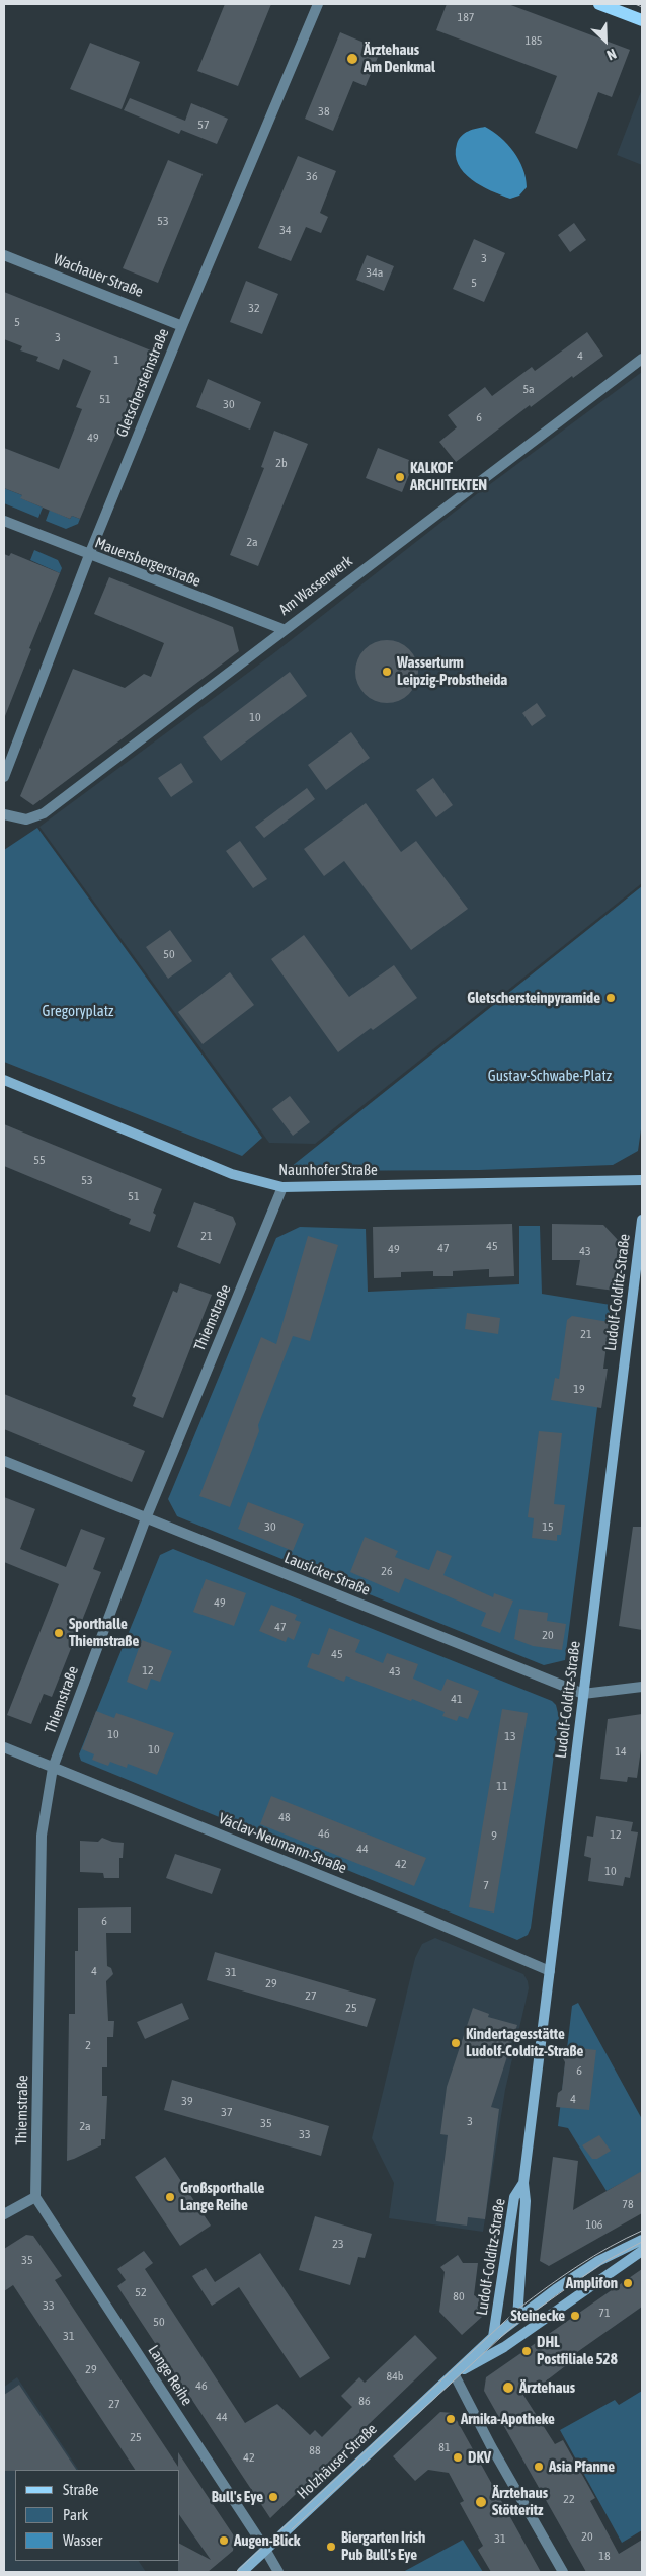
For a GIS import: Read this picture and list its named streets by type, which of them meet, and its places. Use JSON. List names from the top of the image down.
{
  "streets": {
    "street": [
      "Wachauer Straße",
      "Gletschersteinstraße",
      "Mauersbergerstraße",
      "Am Wasserwerk",
      "Naunhofer Straße",
      "Ludolf-Colditz-Straße",
      "Thiemstraße",
      "Lausicker Straße",
      "Václav-Neumann-Straße",
      "Lange Reihe",
      "Holzhäuser Straße"
    ]
  },
  "crossings": [
    ["Wachauer Straße", "Gletschersteinstraße"],
    ["Gletschersteinstraße", "Mauersbergerstraße"],
    ["Mauersbergerstraße", "Am Wasserwerk"],
    ["Naunhofer Straße", "Thiemstraße"],
    ["Ludolf-Colditz-Straße", "Lausicker Straße"],
    ["Ludolf-Colditz-Straße", "Václav-Neumann-Straße"],
    ["Ludolf-Colditz-Straße", "Holzhäuser Straße"],
    ["Thiemstraße", "Lausicker Straße"],
    ["Thiemstraße", "Václav-Neumann-Straße"],
    ["Thiemstraße", "Lange Reihe"],
    ["Lange Reihe", "Holzhäuser Straße"]
  ],
  "parks": ["Gregoryplatz", "Gustav-Schwabe-Platz"],
  "places": [
    "Ärztehaus Am Denkmal",
    "KALKOF ARCHITEKTEN",
    "Wasserturm Leipzig-Probstheida",
    "Gletschersteinpyramide",
    "Sporthalle Thiemstraße",
    "Kindertagesstätte Ludolf-Colditz-Straße",
    "Großsporthalle Lange Reihe",
    "Amplifon",
    "Steinecke",
    "DHL Postfiliale 528",
    "Ärztehaus",
    "Arnika-Apotheke",
    "DKV",
    "Asia Pfanne",
    "Bull's Eye",
    "Ärztehaus Stötteritz",
    "Augen-Blick",
    "Biergarten Irish Pub Bull's Eye"
  ],
  "house_numbers": [
    "187",
    "185",
    "38",
    "57",
    "36",
    "53",
    "34",
    "3",
    "34a",
    "5",
    "32",
    "5",
    "3",
    "4",
    "1",
    "5a",
    "51",
    "30",
    "6",
    "49",
    "2b",
    "2a",
    "10",
    "50",
    "55",
    "53",
    "51",
    "21",
    "45",
    "47",
    "49",
    "43",
    "21",
    "19",
    "30",
    "15",
    "26",
    "49",
    "47",
    "20",
    "45",
    "12",
    "43",
    "41",
    "10",
    "13",
    "10",
    "14",
    "11",
    "48",
    "46",
    "12",
    "9",
    "44",
    "42",
    "10",
    "7",
    "6",
    "4",
    "31",
    "29",
    "27",
    "25",
    "2",
    "6",
    "4",
    "39",
    "37",
    "3",
    "35",
    "2a",
    "33",
    "78",
    "106",
    "23",
    "35",
    "52",
    "80",
    "33",
    "71",
    "50",
    "31",
    "29",
    "84b",
    "46",
    "86",
    "27",
    "44",
    "25",
    "81",
    "88",
    "42",
    "22",
    "20",
    "31",
    "18"
  ],
  "legend": ["Straße", "Park", "Wasser"],
  "north": "bottom right"
}
